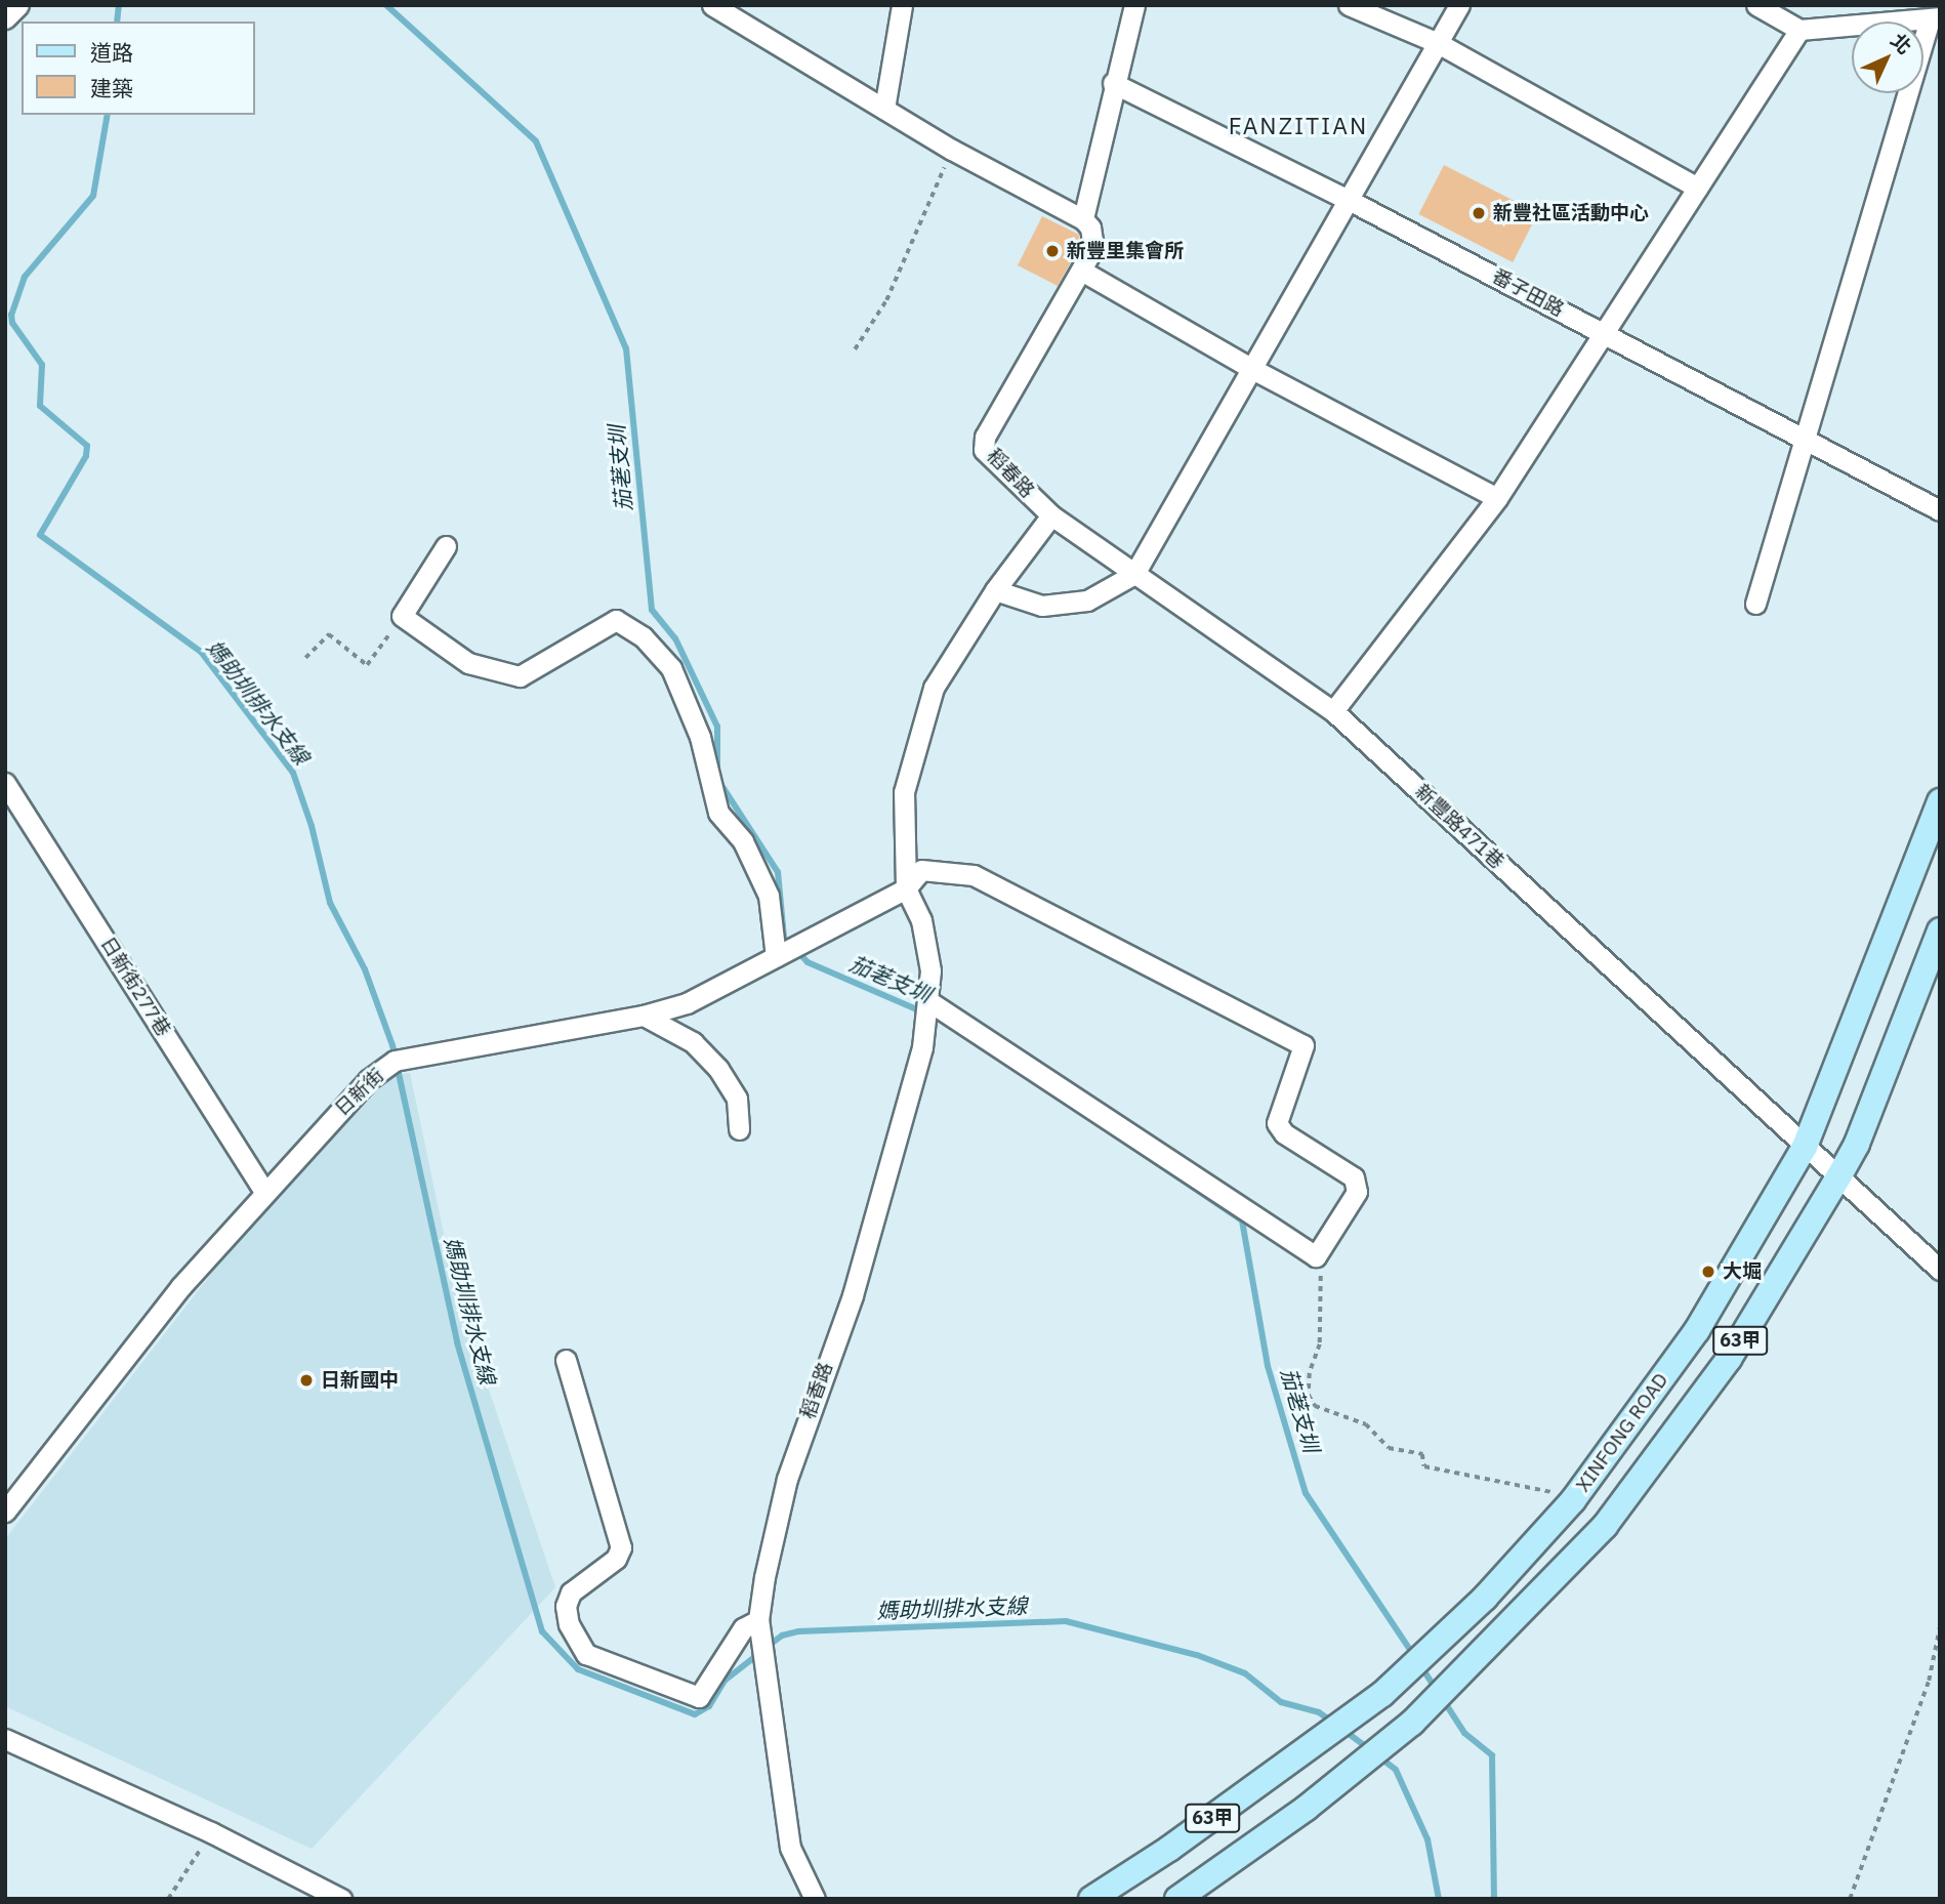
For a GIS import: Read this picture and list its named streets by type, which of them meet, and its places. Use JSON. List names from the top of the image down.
{
  "streets": {
    "main road": ["63甲", "XINFONG ROAD"],
    "street": [
      "番子田路",
      "稻春路",
      "新豐路471巷",
      "日新街277巷",
      "日新街",
      "稻香路"
    ]
  },
  "crossings": [
    ["番子田路", "稻春路"],
    ["稻春路", "新豐路471巷"],
    ["新豐路471巷", "XINFONG ROAD"],
    ["日新街277巷", "日新街"],
    ["日新街", "稻香路"]
  ],
  "districts": ["FANZITIAN"],
  "water": ["茄荖支圳", "媽助圳排水支線"],
  "places": [
    "新豐社區活動中心",
    "新豐里集會所",
    "大堀",
    "日新國中"
  ],
  "legend": ["道路", "建築"],
  "north": "top right"
}
